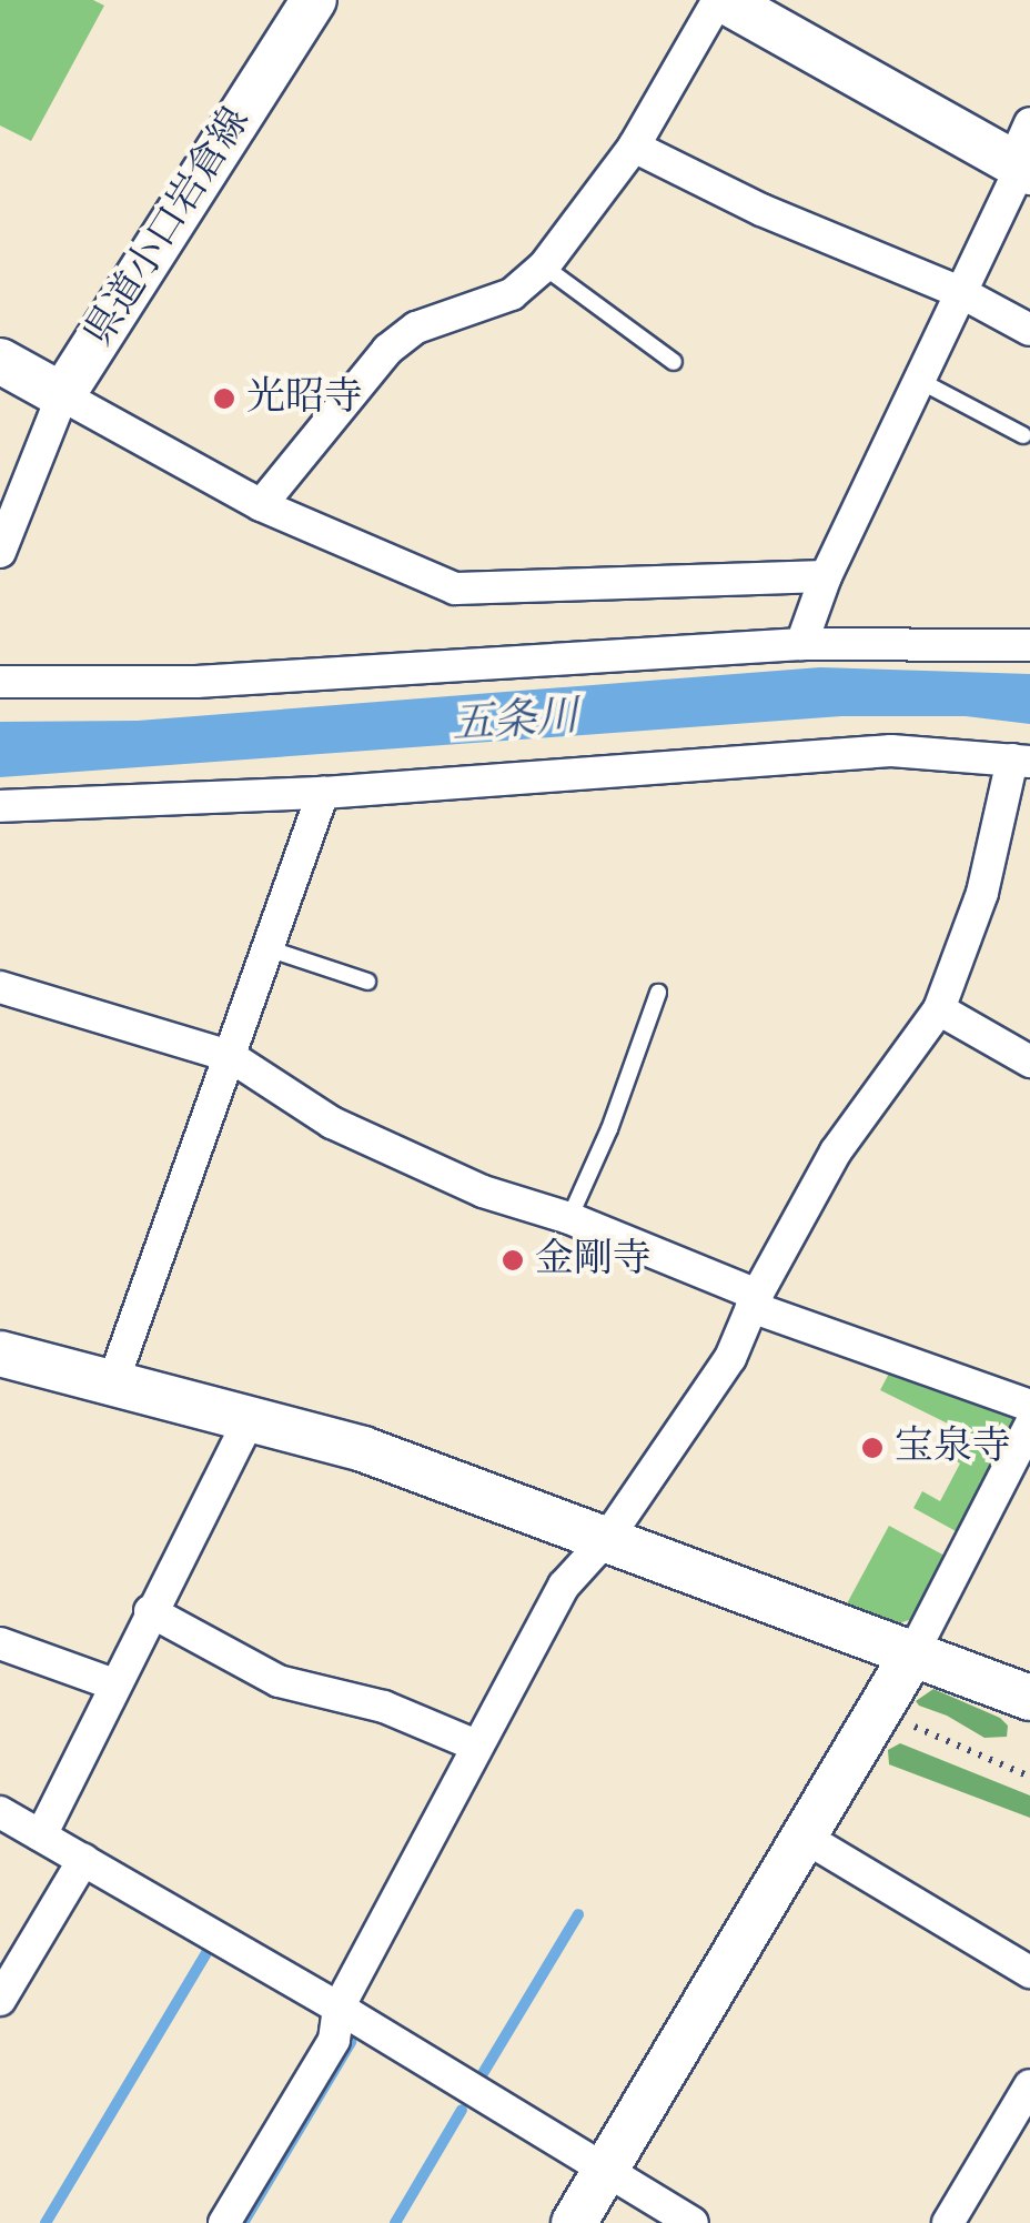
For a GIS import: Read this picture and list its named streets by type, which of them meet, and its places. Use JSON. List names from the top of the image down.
{
  "streets": {
    "street": ["県道小口岩倉線"]
  },
  "water": ["五条川"],
  "places": ["光昭寺", "金剛寺", "宝泉寺"]
}
